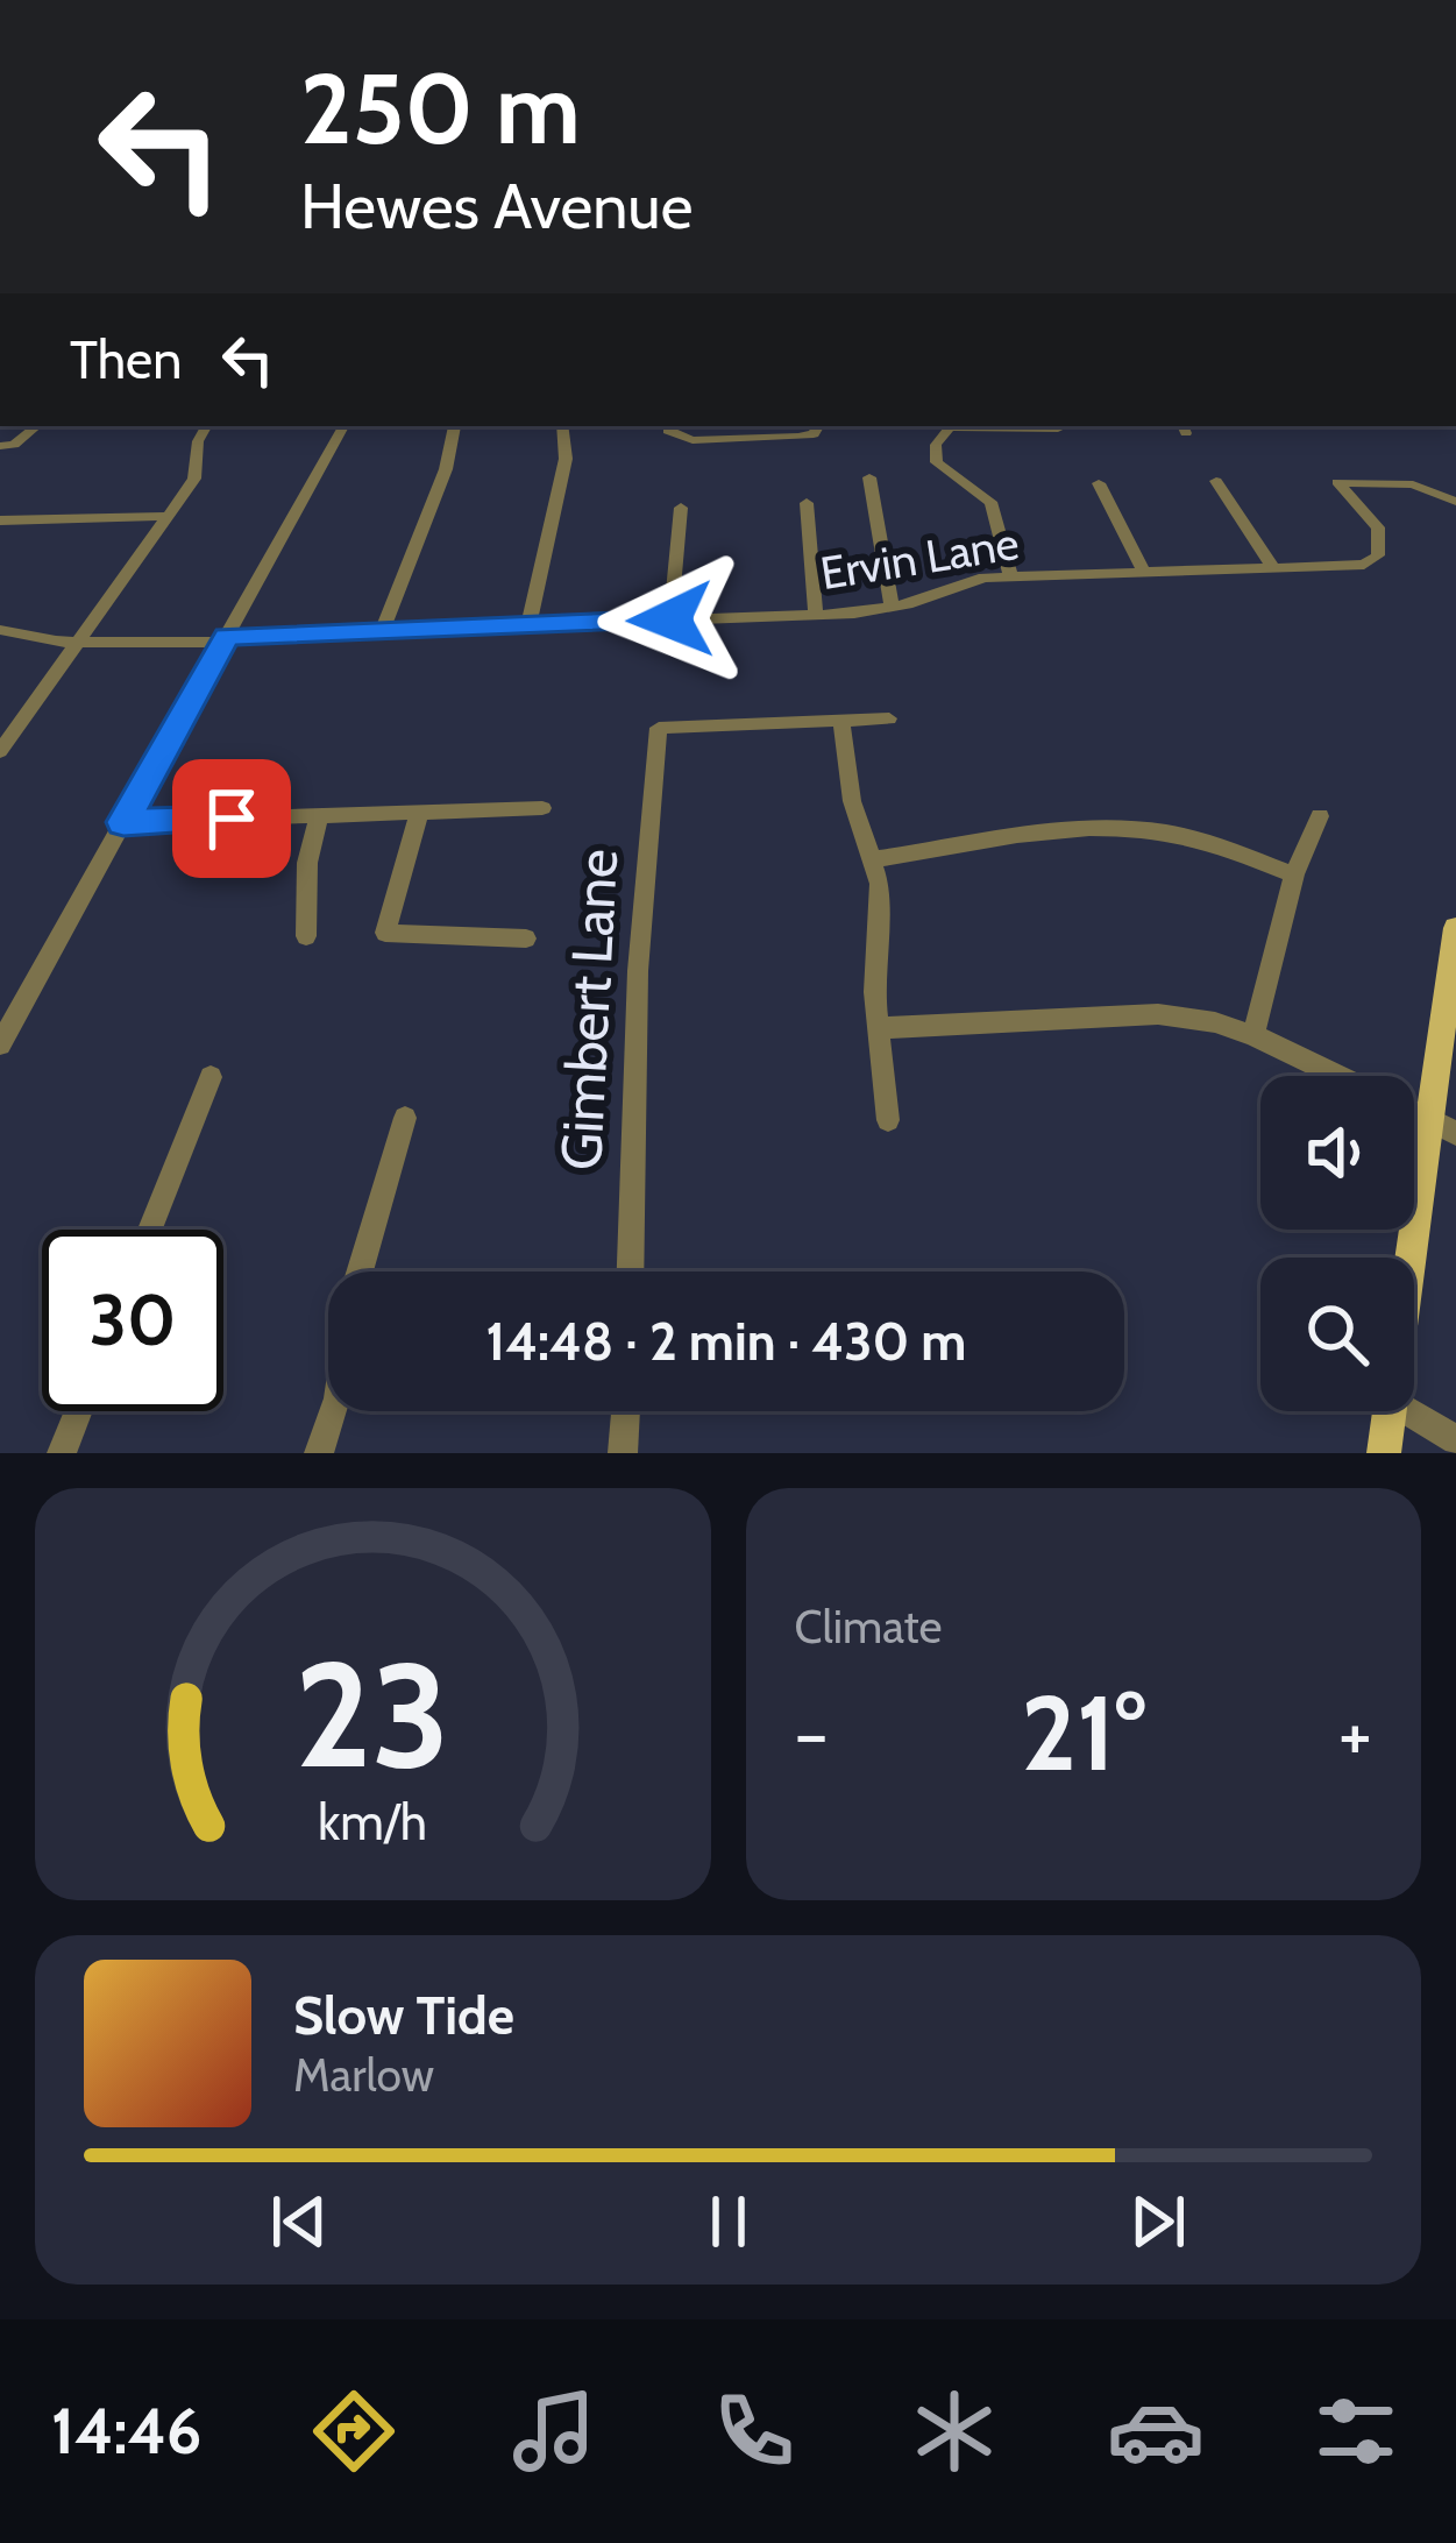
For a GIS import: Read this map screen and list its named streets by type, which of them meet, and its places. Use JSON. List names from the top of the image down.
{
  "streets": {
    "street": ["Ervin Lane", "Gimbert Lane"]
  },
  "page": {
    "turn": ["250 m", "Hewes Avenue"],
    "then": "Then",
    "limit": "30",
    "trip": "14:48 · 2 min · 430 m",
    "tile": "Climate",
    "heat": ["−", "21°", "+"],
    "song": ["Slow Tide", "Marlow"],
    "tabs": "14:46",
    "gauge": ["23", "km/h"]
  }
}
